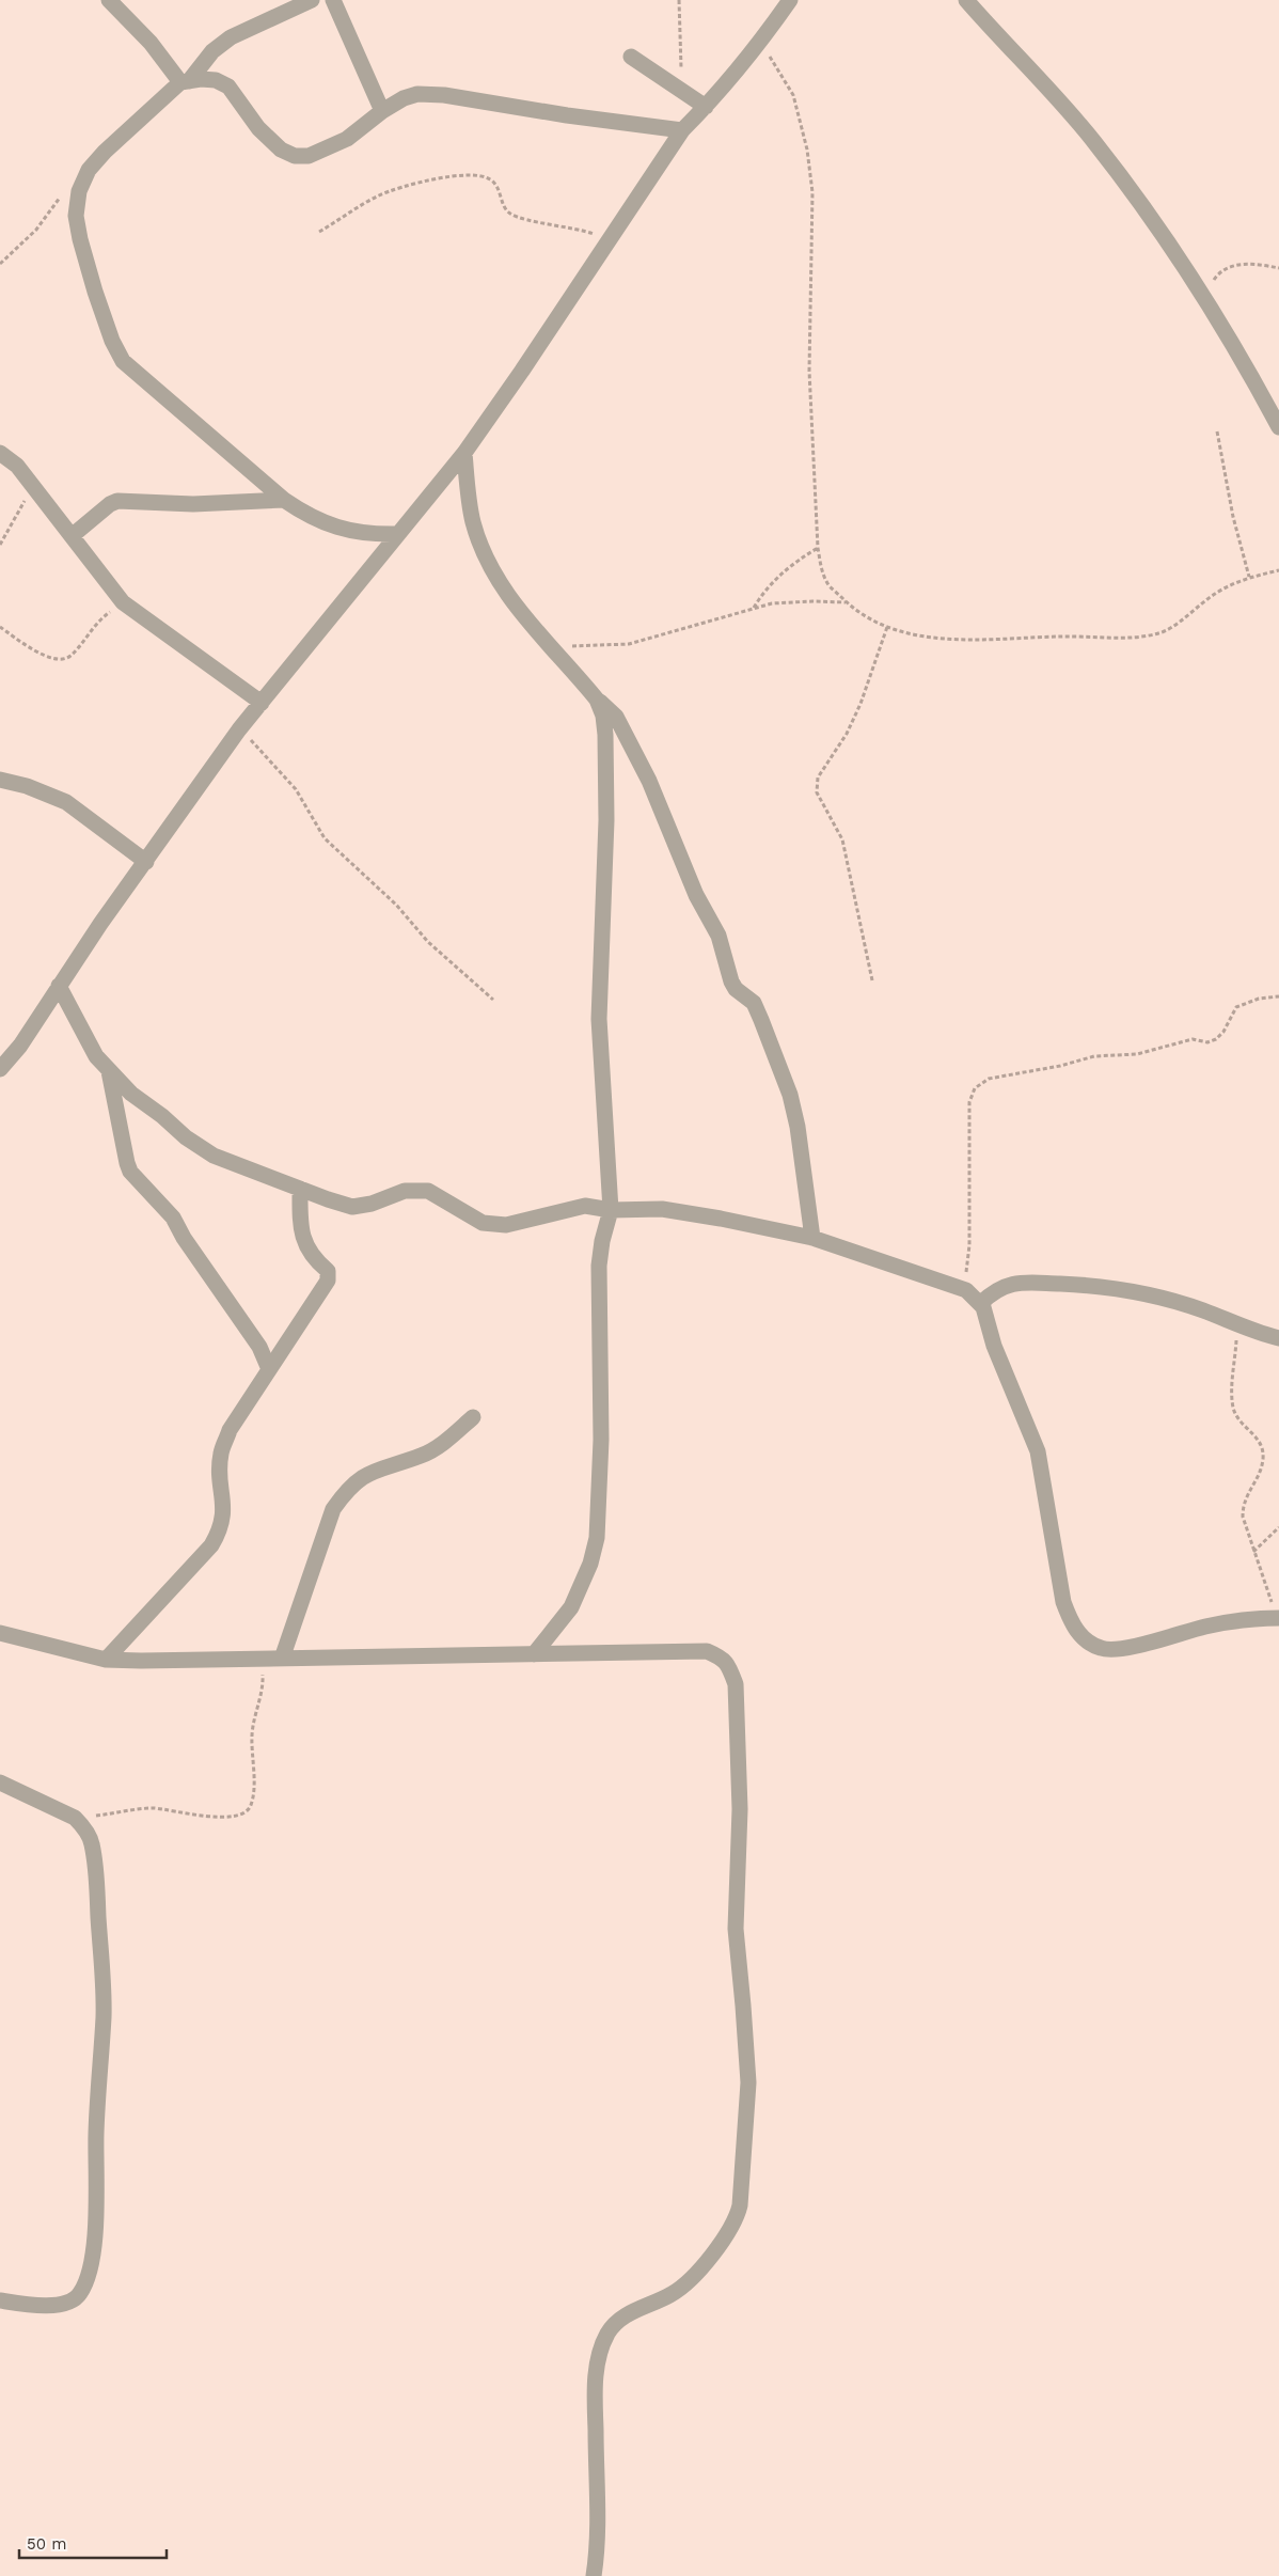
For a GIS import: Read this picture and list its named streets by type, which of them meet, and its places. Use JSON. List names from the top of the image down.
{
  "scale_bar": "50 m"
}
